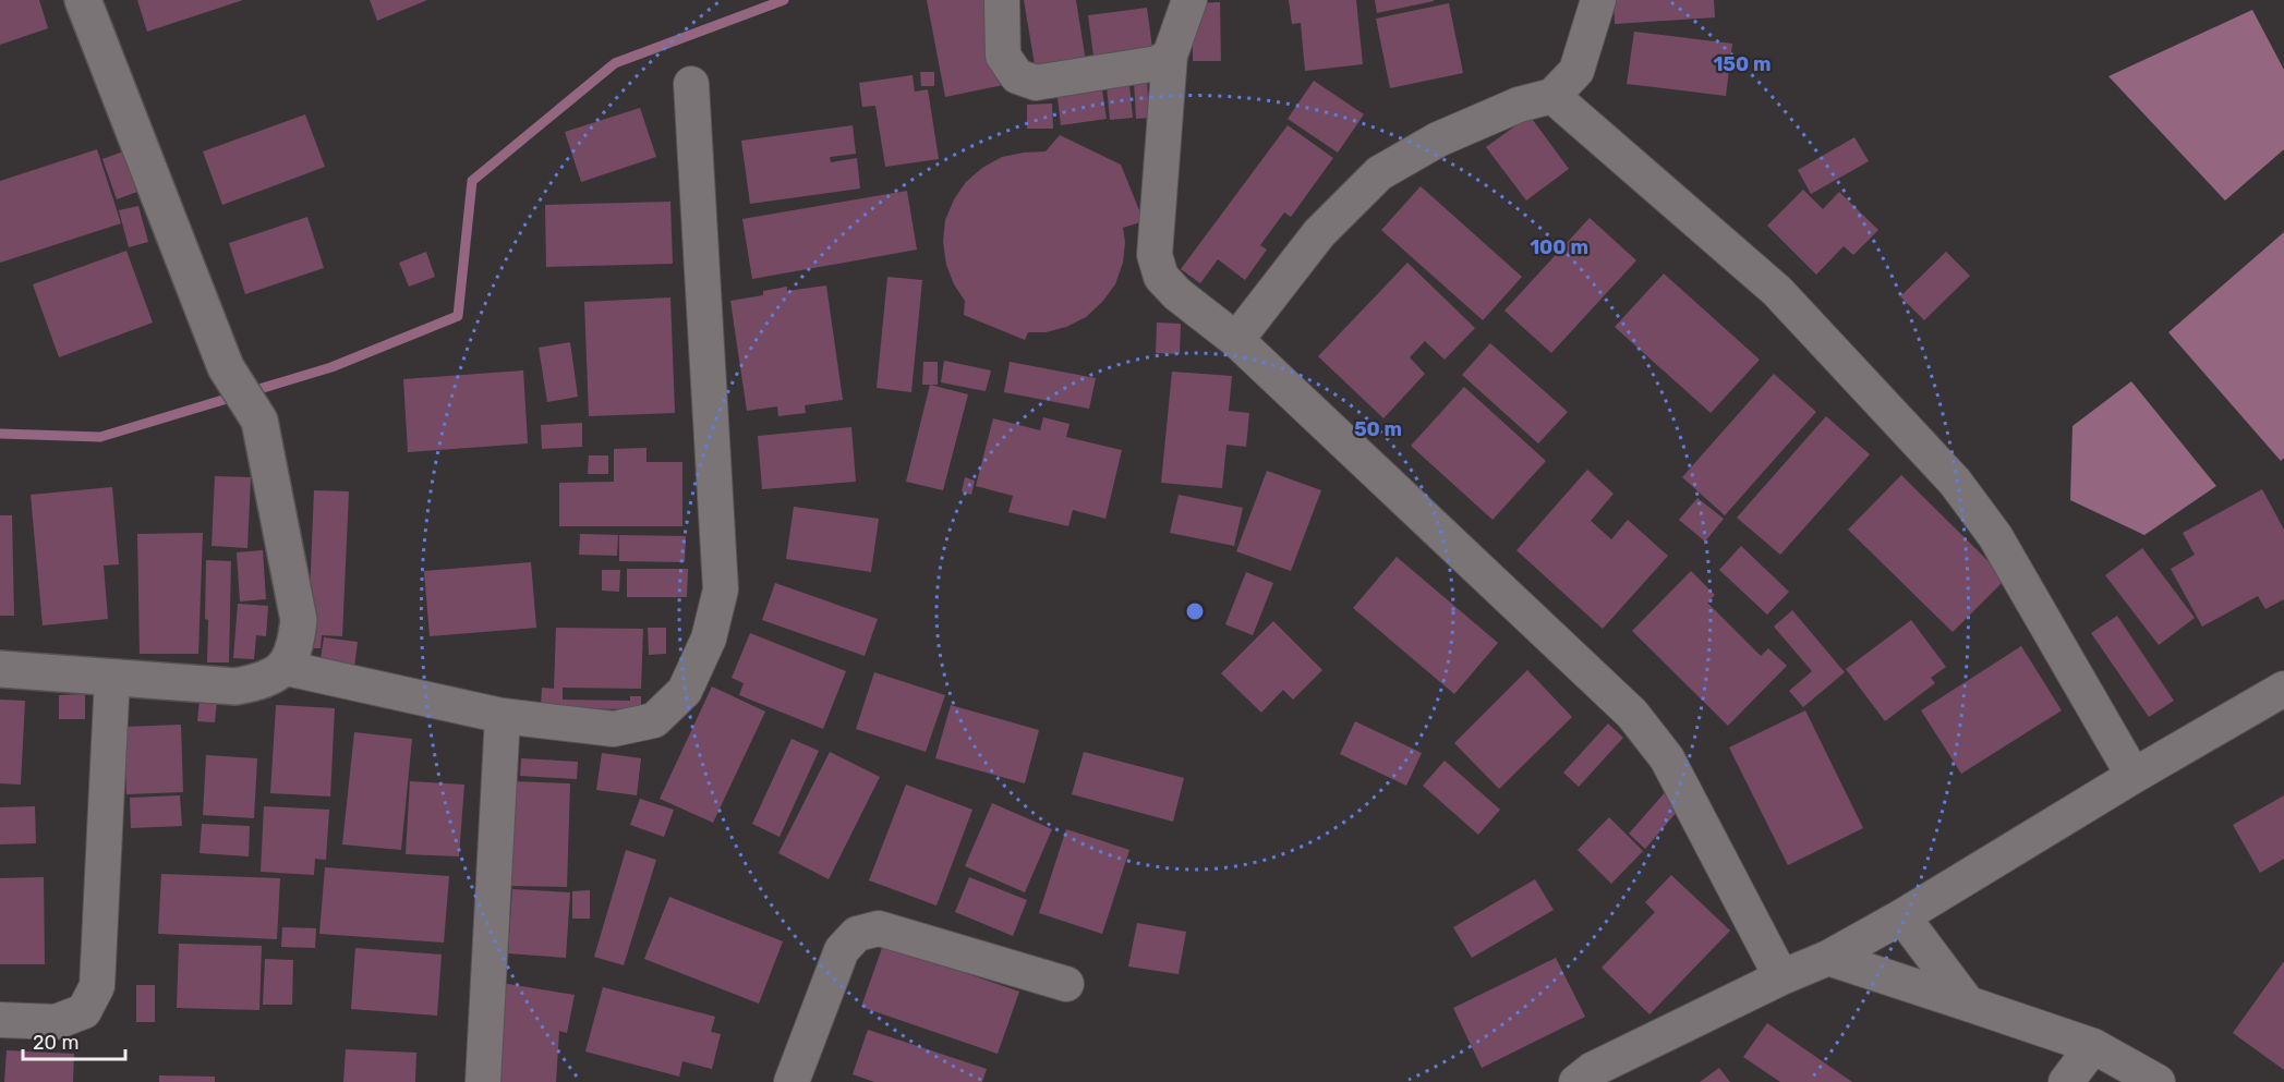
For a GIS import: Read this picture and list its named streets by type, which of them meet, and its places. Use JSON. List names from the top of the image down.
{
  "scale_bar": "20 m",
  "rings": ["150 m", "100 m", "50 m"]
}
